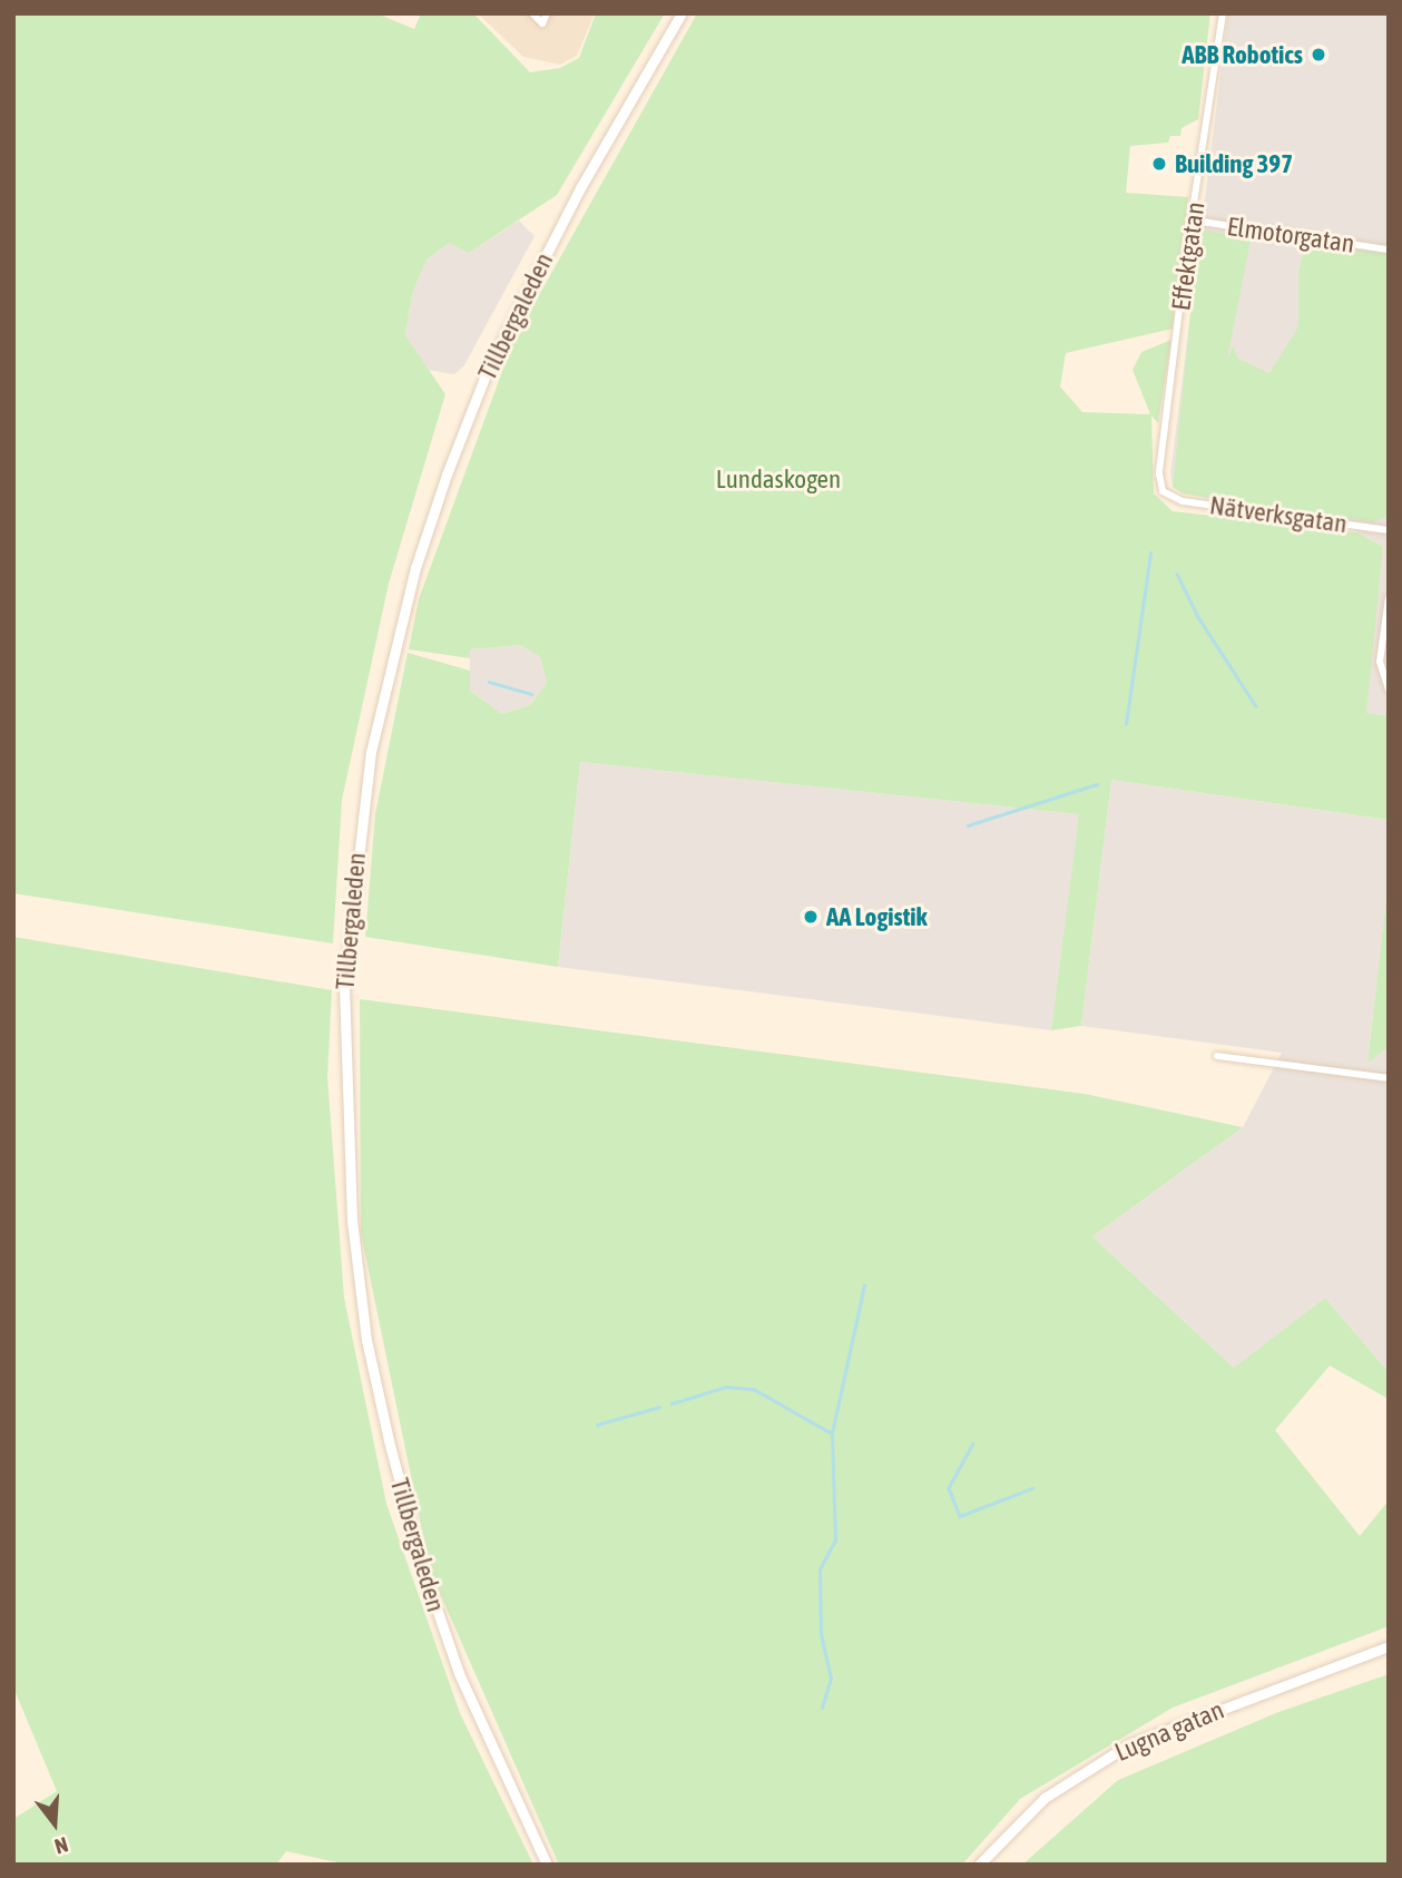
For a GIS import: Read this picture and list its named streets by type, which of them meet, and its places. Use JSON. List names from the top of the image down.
{
  "streets": {
    "main road": ["Tillbergaleden", "Lugna gatan"],
    "street": ["Elmotorgatan", "Effektgatan", "Nätverksgatan"]
  },
  "crossings": [
    ["Elmotorgatan", "Effektgatan"],
    ["Effektgatan", "Nätverksgatan"]
  ],
  "parks": ["Lundaskogen"],
  "places": ["ABB Robotics", "Building 397", "AA Logistik"],
  "north": "bottom"
}
